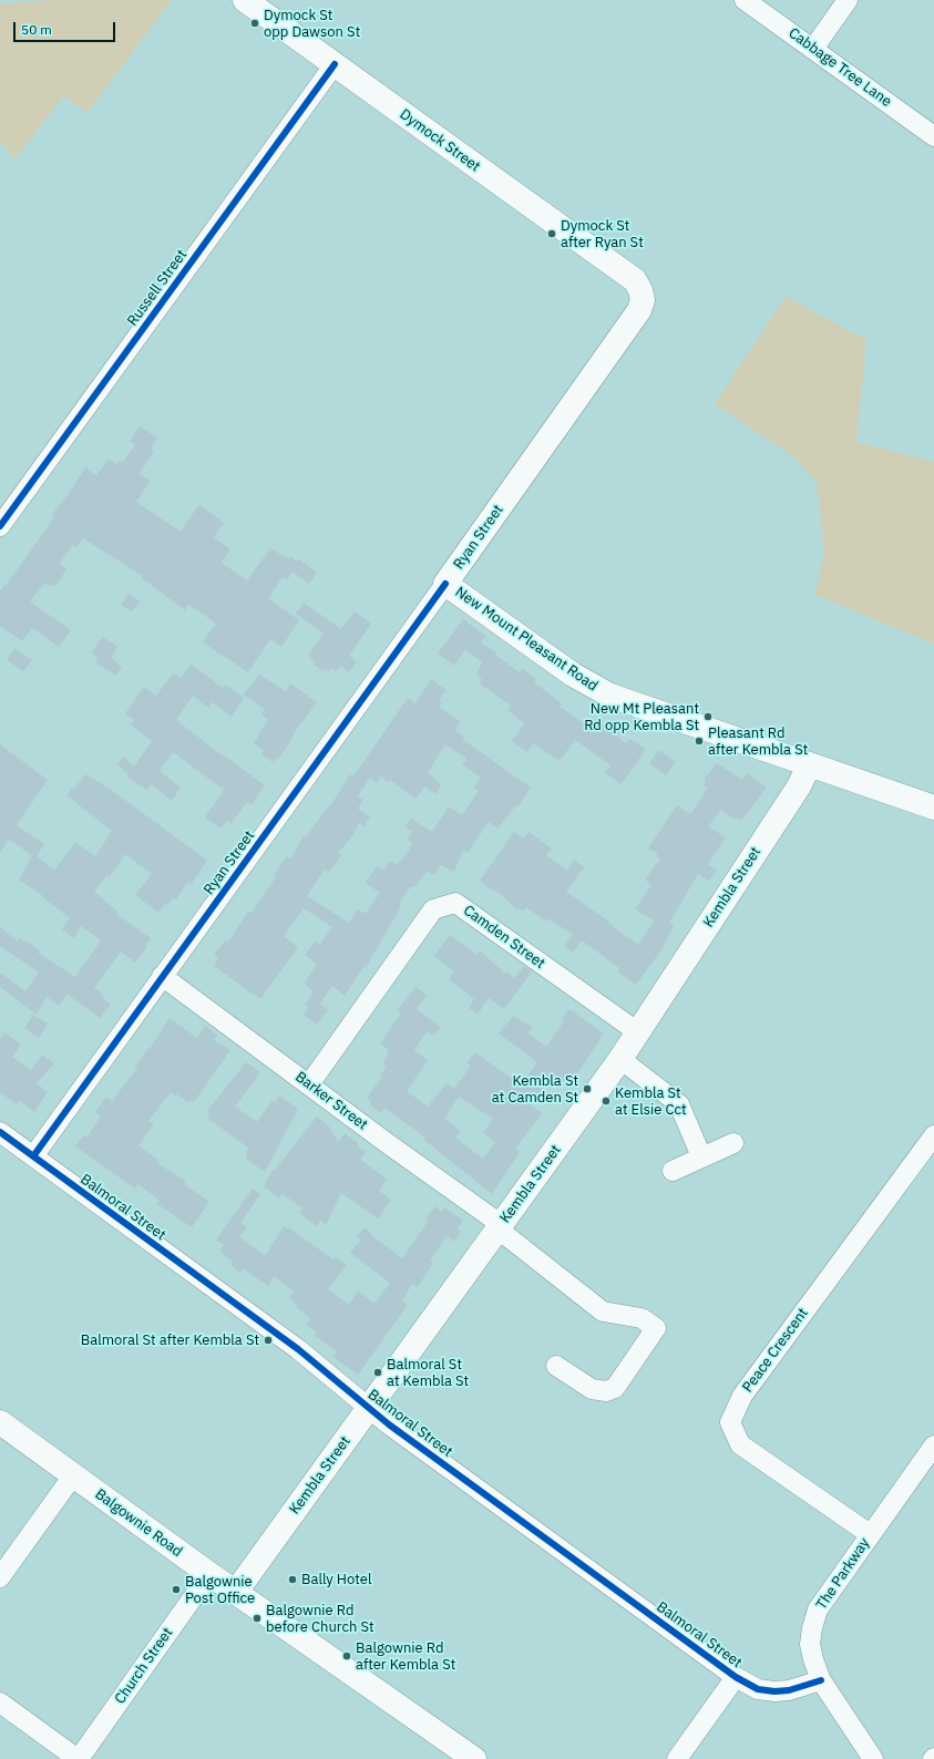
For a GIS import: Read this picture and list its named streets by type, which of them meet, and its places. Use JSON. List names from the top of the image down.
{
  "streets": {
    "main road": [
      "Dymock Street",
      "Ryan Street",
      "New Mount Pleasant Road",
      "Kembla Street",
      "Balgownie Road"
    ],
    "street": [
      "Cabbage Tree Lane",
      "Russell Street",
      "Camden Street",
      "Barker Street",
      "Balmoral Street",
      "Peace Crescent",
      "The Parkway",
      "Church Street"
    ]
  },
  "crossings": [
    ["Dymock Street", "Russell Street"],
    ["Dymock Street", "Ryan Street"],
    ["Ryan Street", "New Mount Pleasant Road"],
    ["Ryan Street", "Barker Street"],
    ["Ryan Street", "Balmoral Street"],
    ["New Mount Pleasant Road", "Kembla Street"],
    ["Kembla Street", "Camden Street"],
    ["Kembla Street", "Barker Street"],
    ["Kembla Street", "Balmoral Street"],
    ["Kembla Street", "Balgownie Road"],
    ["Camden Street", "Barker Street"],
    ["Balmoral Street", "The Parkway"],
    ["Peace Crescent", "The Parkway"],
    ["Balgownie Road", "Church Street"]
  ],
  "places": [
    "Dymock St opp Dawson St",
    "Dymock St after Ryan St",
    "New Mt Pleasant Rd opp Kembla St",
    "Pleasant Rd after Kembla St",
    "Kembla St at Camden St",
    "Kembla St at Elsie Cct",
    "Balmoral St after Kembla St",
    "Balmoral St at Kembla St",
    "Bally Hotel",
    "Balgownie Post Office",
    "Balgownie Rd before Church St",
    "Balgownie Rd after Kembla St"
  ],
  "scale_bar": "50 m"
}
